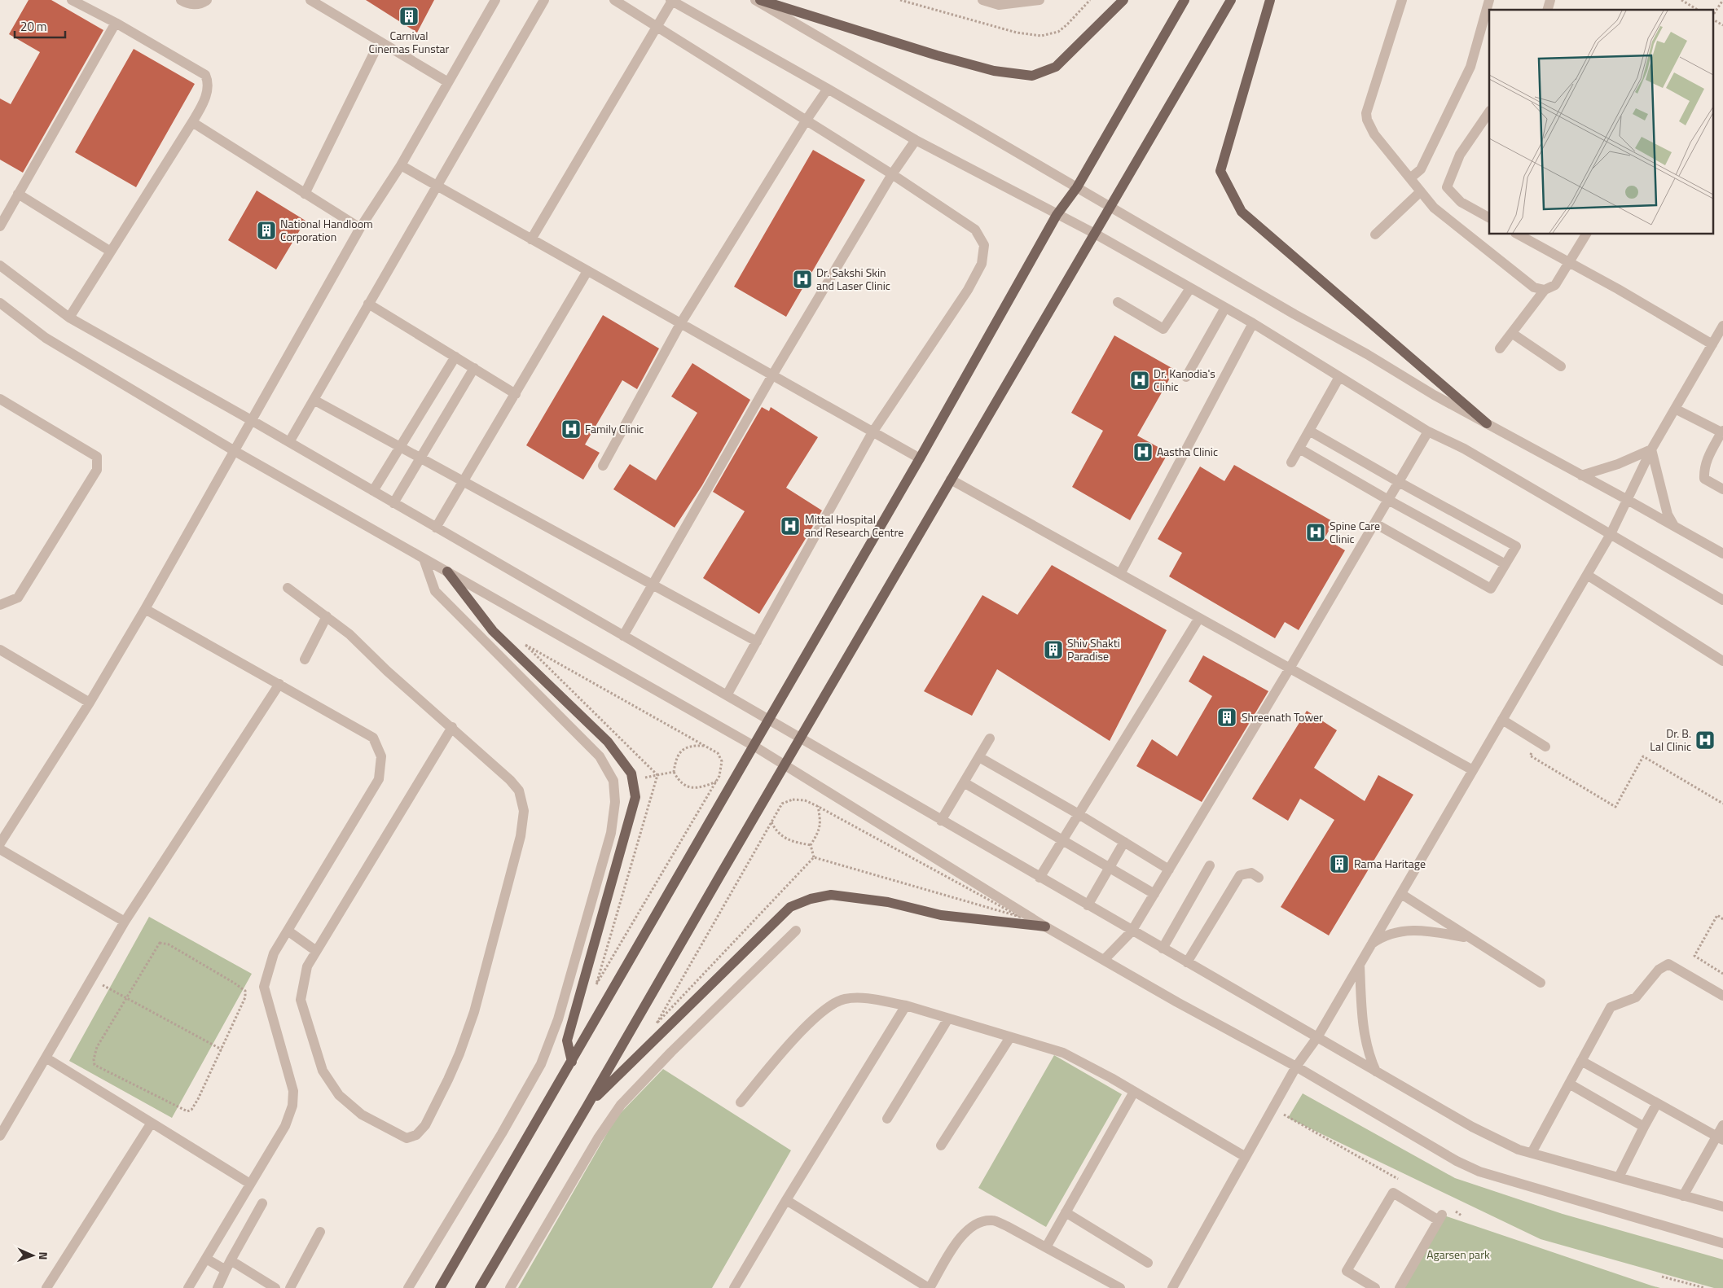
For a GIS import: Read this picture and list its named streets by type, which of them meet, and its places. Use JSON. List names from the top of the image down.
{
  "parks": ["Agarsen park"],
  "places": {
    "building": [
      "Carnival Cinemas Funstar",
      "National Handloom Corporation",
      "Shiv Shakti Paradise",
      "Shreenath Tower",
      "Rama Haritage"
    ],
    "hospital": [
      "Dr. Sakshi Skin and Laser Clinic",
      "Dr. Kanodia's Clinic",
      "Family Clinic",
      "Aastha Clinic",
      "Mittal Hospital and Research Centre",
      "Spine Care Clinic",
      "Dr. B. Lal Clinic"
    ]
  },
  "scale_bar": "20 m",
  "north": "right"
}
